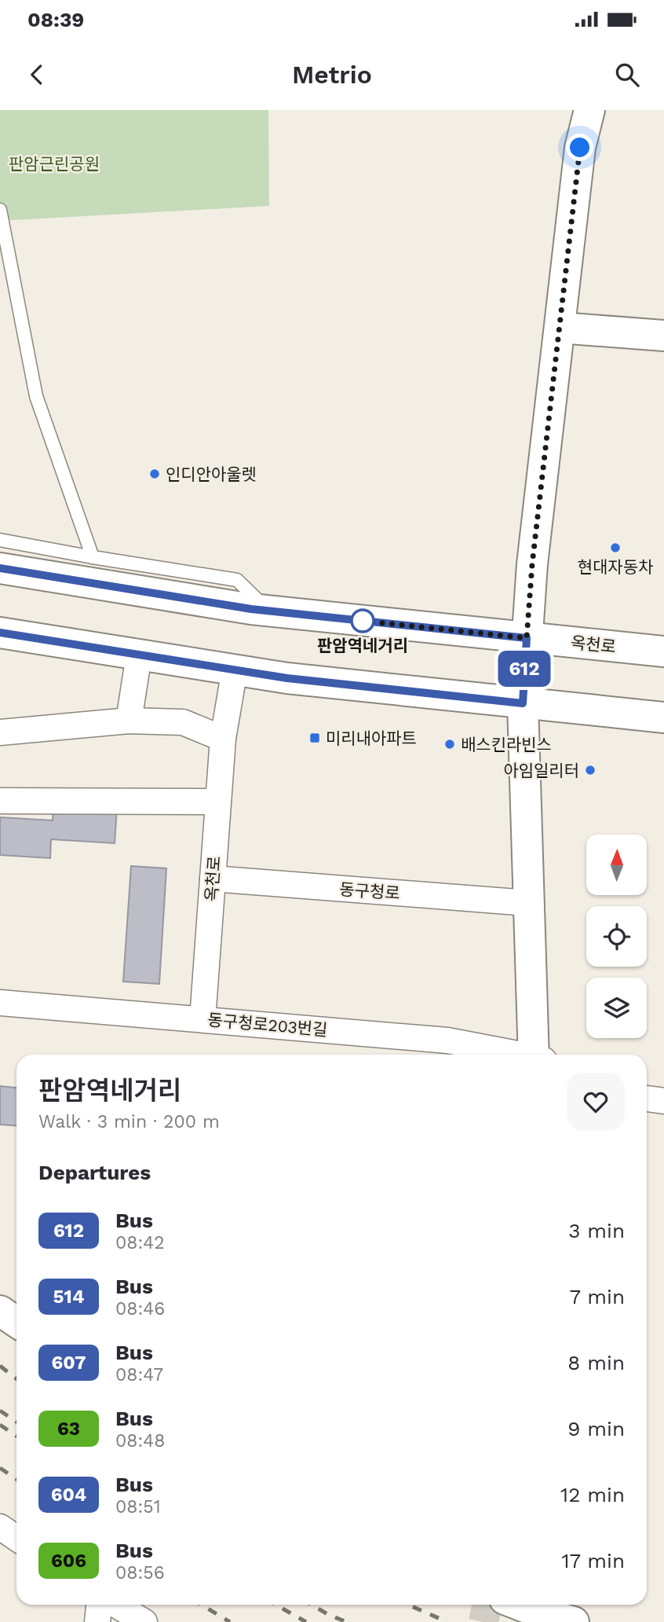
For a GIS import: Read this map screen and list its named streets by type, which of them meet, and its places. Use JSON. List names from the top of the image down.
{
  "streets": {
    "main road": ["옥천로"],
    "street": ["동구청로", "동구청로203번길"]
  },
  "crossings": [
    ["옥천로", "동구청로"],
    ["옥천로", "동구청로203번길"]
  ],
  "parks": ["판암근린공원"],
  "places": {
    "other": [
      "인디안아울렛",
      "현대자동차",
      "판암역네거리",
      "배스킨라빈스",
      "아임일리터"
    ],
    "transit": ["미리내아파트"]
  },
  "lines": ["bus line 612"],
  "north": "top",
  "page": {
    "status": "08:39",
    "header": "Metrio",
    "on_map": "612",
    "heading": [
      ["판암역네거리", "Walk · 3 min · 200 m"],
      "Departures"
    ],
    "list": [
      {
        "mark": "612",
        "name": "Bus",
        "note": "08:42",
        "value": "3 min"
      },
      {
        "mark": "514",
        "name": "Bus",
        "note": "08:46",
        "value": "7 min"
      },
      {
        "mark": "607",
        "name": "Bus",
        "note": "08:47",
        "value": "8 min"
      },
      {
        "mark": "63",
        "name": "Bus",
        "note": "08:48",
        "value": "9 min"
      },
      {
        "mark": "604",
        "name": "Bus",
        "note": "08:51",
        "value": "12 min"
      },
      {
        "mark": "606",
        "name": "Bus",
        "note": "08:56",
        "value": "17 min"
      }
    ]
  }
}
